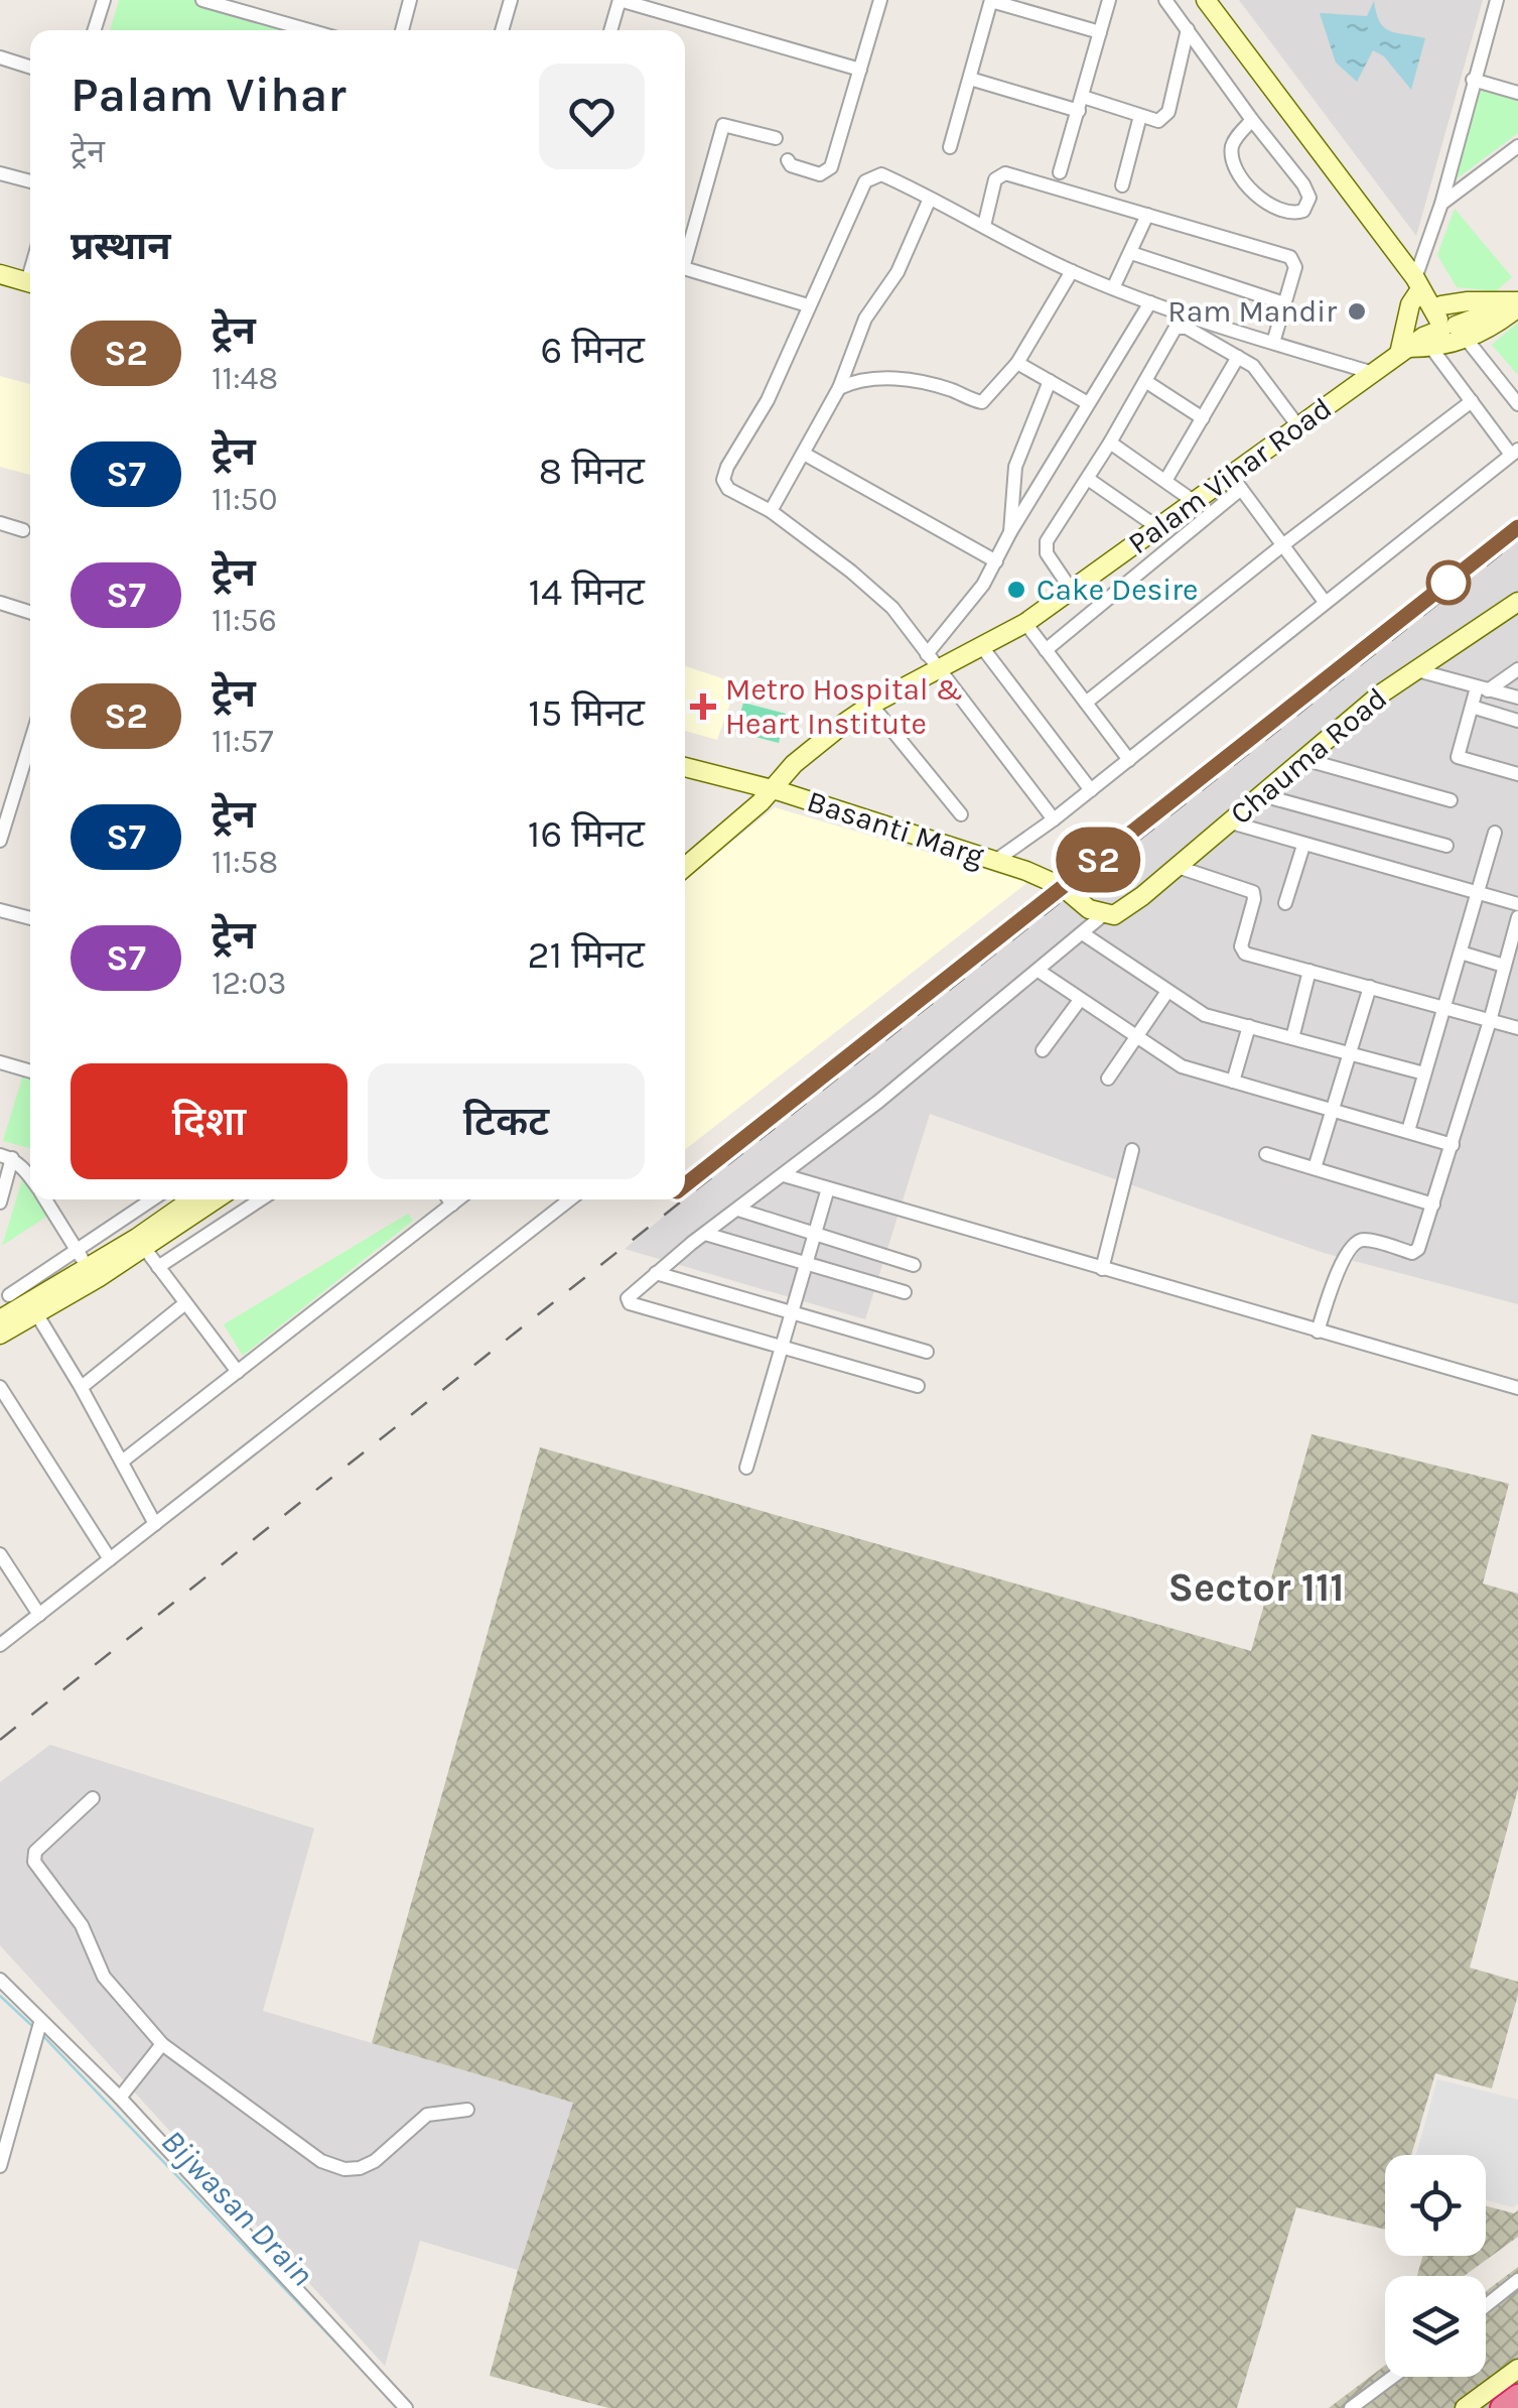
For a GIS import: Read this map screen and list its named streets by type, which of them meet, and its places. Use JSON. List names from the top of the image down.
{
  "streets": {
    "street": ["Palam Vihar Road", "Chauma Road", "Basanti Marg"]
  },
  "crossings": [
    ["Palam Vihar Road", "Basanti Marg"],
    ["Chauma Road", "Basanti Marg"]
  ],
  "districts": ["Sector 111"],
  "water": ["Bijwasan Drain"],
  "places": {
    "other": ["Ram Mandir", "Cake Desire"],
    "health": ["Metro Hospital & Heart Institute"]
  },
  "page": {
    "on_map": "S2",
    "heading": [
      ["Palam Vihar", "ट्रेन"],
      "प्रस्थान"
    ],
    "list": [
      {
        "mark": "S2",
        "name": "ट्रेन",
        "note": "11:48",
        "value": "6 मिनट"
      },
      {
        "mark": "S7",
        "name": "ट्रेन",
        "note": "11:50",
        "value": "8 मिनट"
      },
      {
        "mark": "S7",
        "name": "ट्रेन",
        "note": "11:56",
        "value": "14 मिनट"
      },
      {
        "mark": "S2",
        "name": "ट्रेन",
        "note": "11:57",
        "value": "15 मिनट"
      },
      {
        "mark": "S7",
        "name": "ट्रेन",
        "note": "11:58",
        "value": "16 मिनट"
      },
      {
        "mark": "S7",
        "name": "ट्रेन",
        "note": "12:03",
        "value": "21 मिनट"
      }
    ],
    "buttons": ["दिशा", "टिकट"]
  }
}
